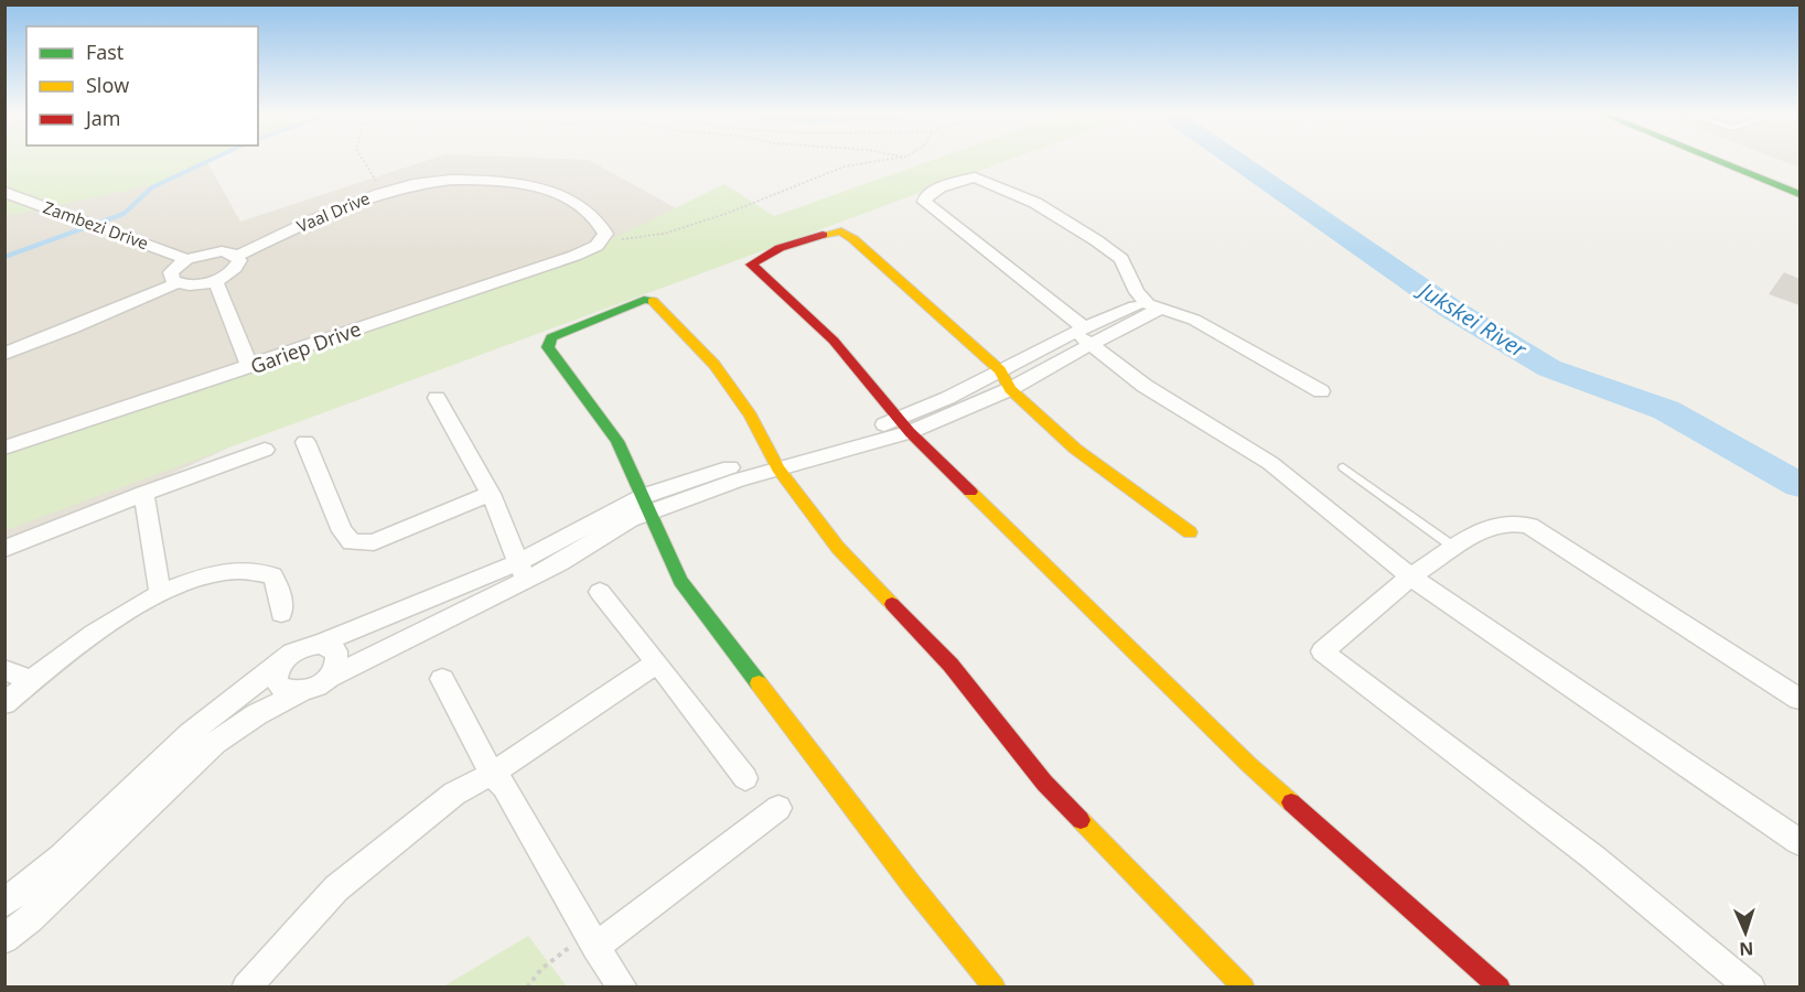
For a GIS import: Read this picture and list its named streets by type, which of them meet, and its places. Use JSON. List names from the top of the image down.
{
  "streets": {
    "street": ["Vaal Drive", "Zambezi Drive", "Gariep Drive"]
  },
  "crossings": [
    ["Vaal Drive", "Gariep Drive"]
  ],
  "water": ["Jukskei River"],
  "legend": ["Fast", "Slow", "Jam"],
  "north": "bottom"
}
